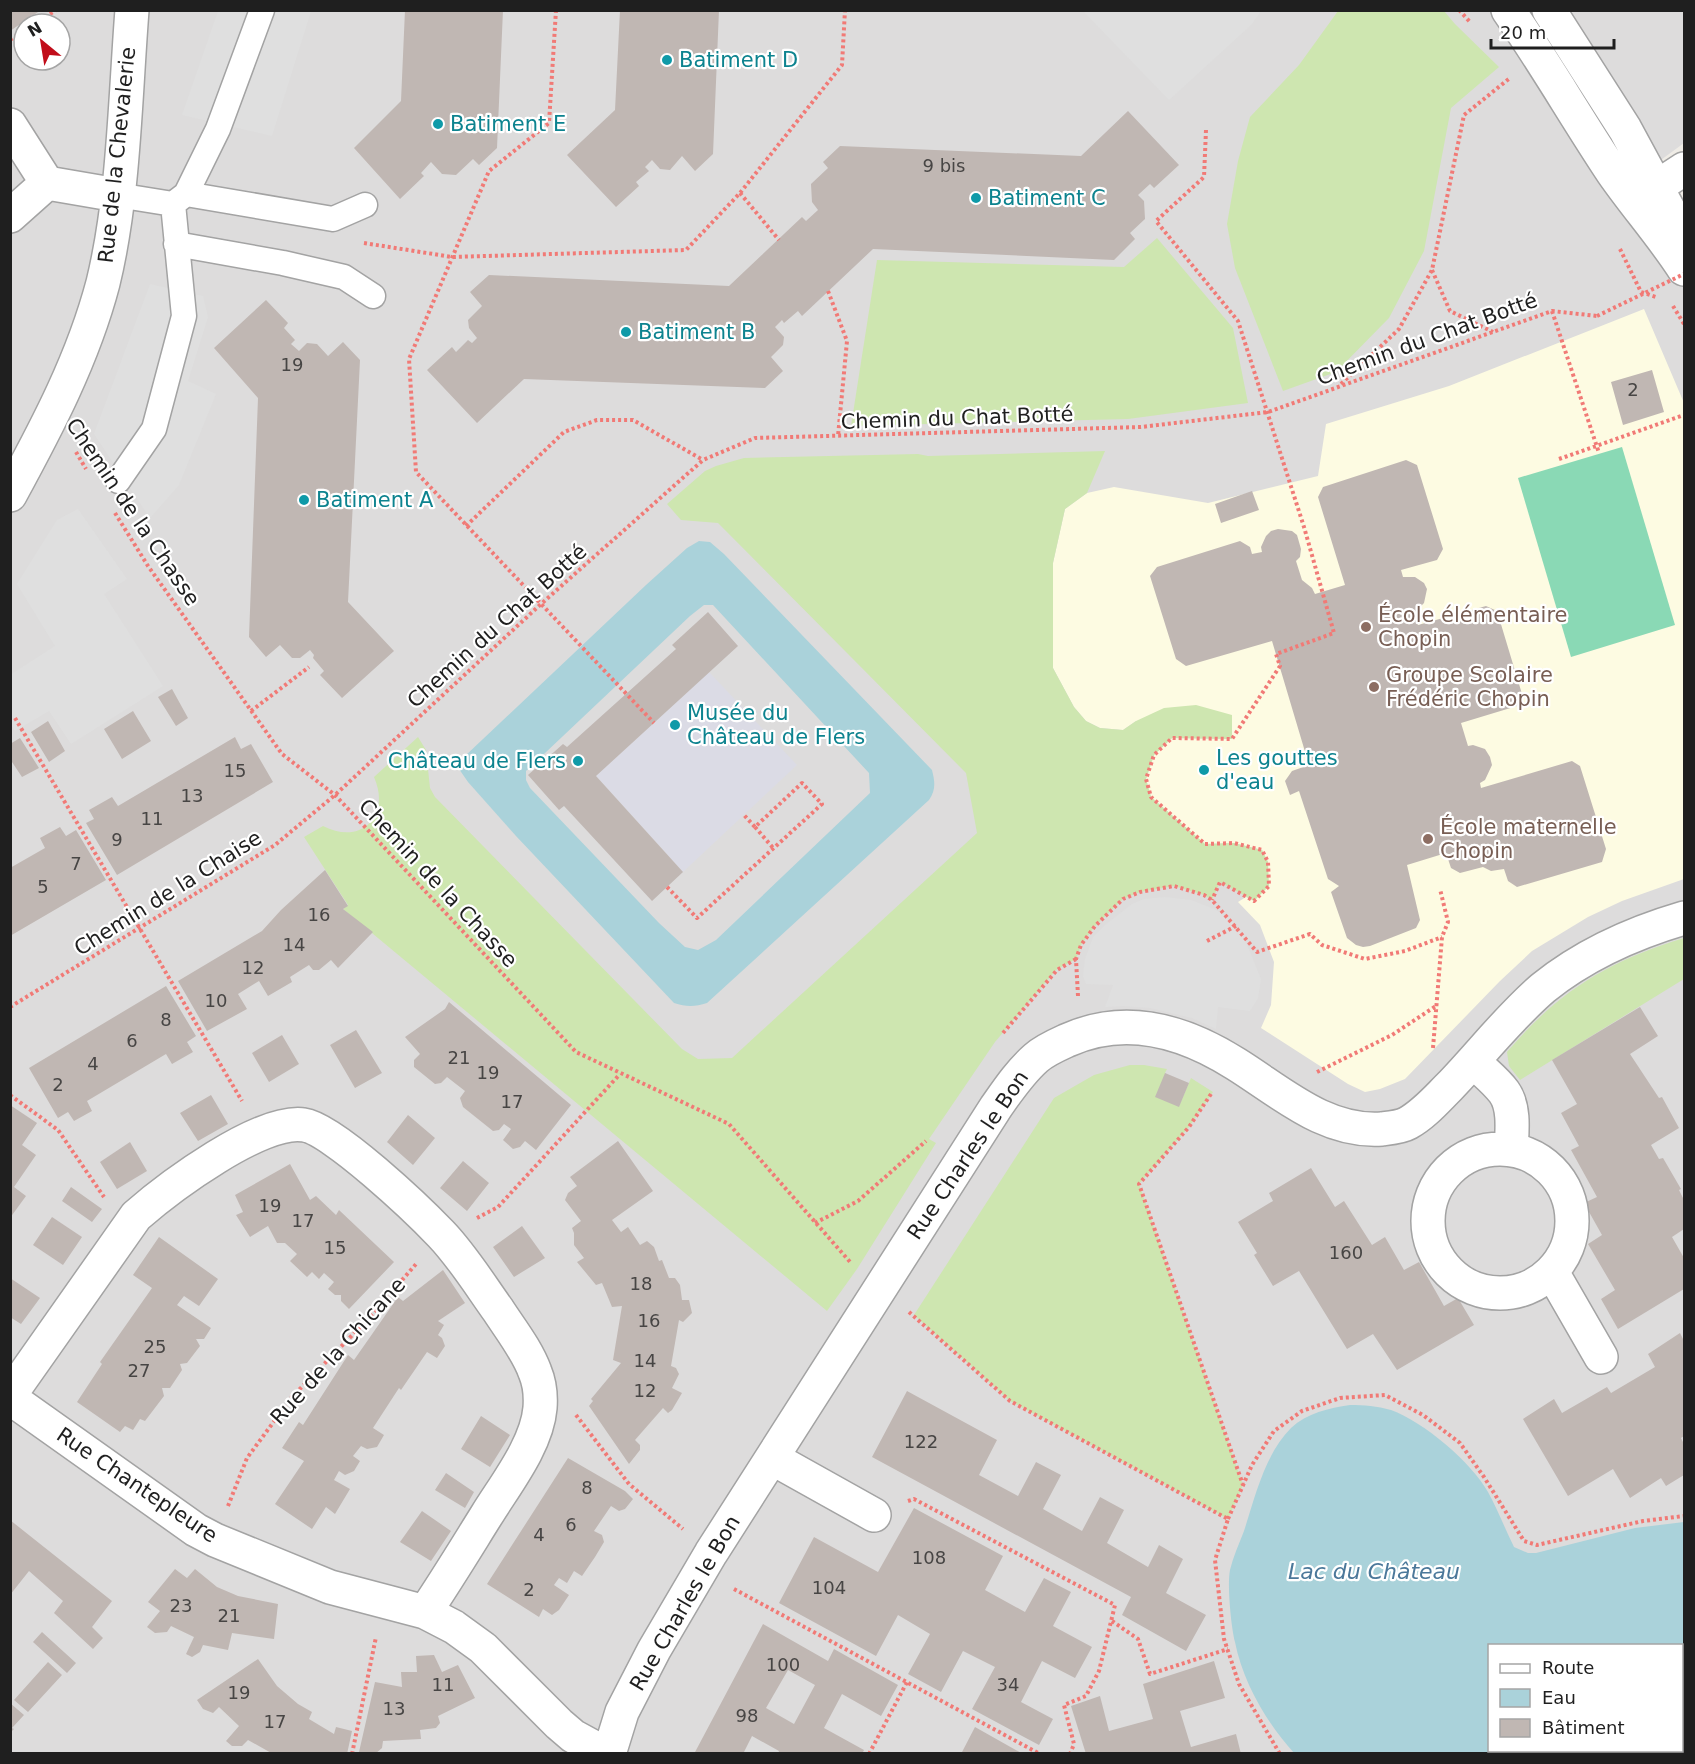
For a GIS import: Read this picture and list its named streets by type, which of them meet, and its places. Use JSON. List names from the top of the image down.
{
  "streets": {
    "street": ["Rue de la Chevalerie", "Rue Charles le Bon", "Rue Chantepleure"],
    "path": [
      "Chemin du Chat Botté",
      "Chemin de la Chasse",
      "Chemin de la Chaise",
      "Rue de la Chicane"
    ]
  },
  "crossings": [
    ["Rue de la Chevalerie", "Chemin de la Chasse"],
    ["Chemin du Chat Botté", "Chemin de la Chasse"],
    ["Chemin du Chat Botté", "Chemin de la Chaise"],
    ["Chemin de la Chasse", "Chemin de la Chaise"],
    ["Chemin de la Chasse", "Rue Charles le Bon"],
    ["Chemin de la Chasse", "Rue de la Chicane"],
    ["Rue Charles le Bon", "Rue Chantepleure"],
    ["Rue de la Chicane", "Rue Chantepleure"]
  ],
  "water": ["Lac du Château"],
  "places": [
    "Batiment D",
    "Batiment E",
    "Batiment C",
    "Batiment B",
    "Batiment A",
    "École élémentaire Chopin",
    "Groupe Scolaire Frédéric Chopin",
    "Musée du Château de Flers",
    "Château de Flers",
    "Les gouttes d'eau",
    "École maternelle Chopin"
  ],
  "house_numbers": [
    "9 bis",
    "19",
    "2",
    "15",
    "13",
    "11",
    "9",
    "7",
    "5",
    "16",
    "14",
    "12",
    "10",
    "8",
    "6",
    "21",
    "4",
    "19",
    "2",
    "17",
    "19",
    "17",
    "15",
    "160",
    "18",
    "16",
    "25",
    "14",
    "27",
    "12",
    "122",
    "8",
    "6",
    "4",
    "108",
    "104",
    "2",
    "23",
    "21",
    "100",
    "11",
    "34",
    "19",
    "13",
    "98",
    "17"
  ],
  "legend": ["Route", "Eau", "Bâtiment"],
  "scale_bar": "20 m",
  "north": "top left"
}
